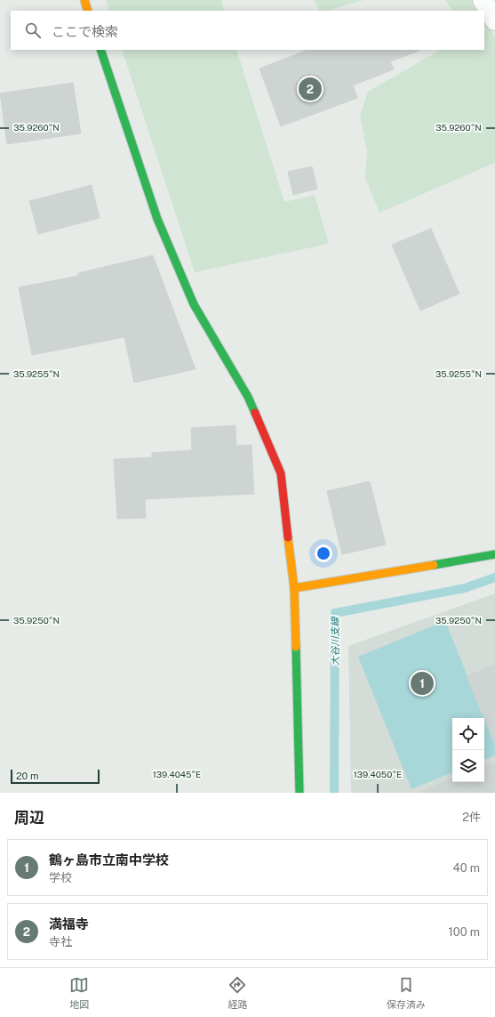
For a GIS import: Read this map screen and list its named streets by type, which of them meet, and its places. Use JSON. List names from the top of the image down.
{
  "water": ["大谷川支線"],
  "scale_bar": "20 m",
  "page": {
    "search": "ここで検索",
    "pins": ["2", "1"],
    "scale": "20 m",
    "heading": ["周辺", "2件"],
    "list": [
      {
        "mark": "1",
        "name": "鶴ヶ島市立南中学校",
        "note": "学校",
        "value": "40 m"
      },
      {
        "mark": "2",
        "name": "満福寺",
        "note": "寺社",
        "value": "100 m"
      }
    ],
    "nav": ["地図", "経路", "保存済み"]
  },
  "coordinates": [
    "35.9260°N",
    "35.9255°N",
    "35.9250°N",
    "139.4045°E",
    "139.4050°E"
  ]
}
